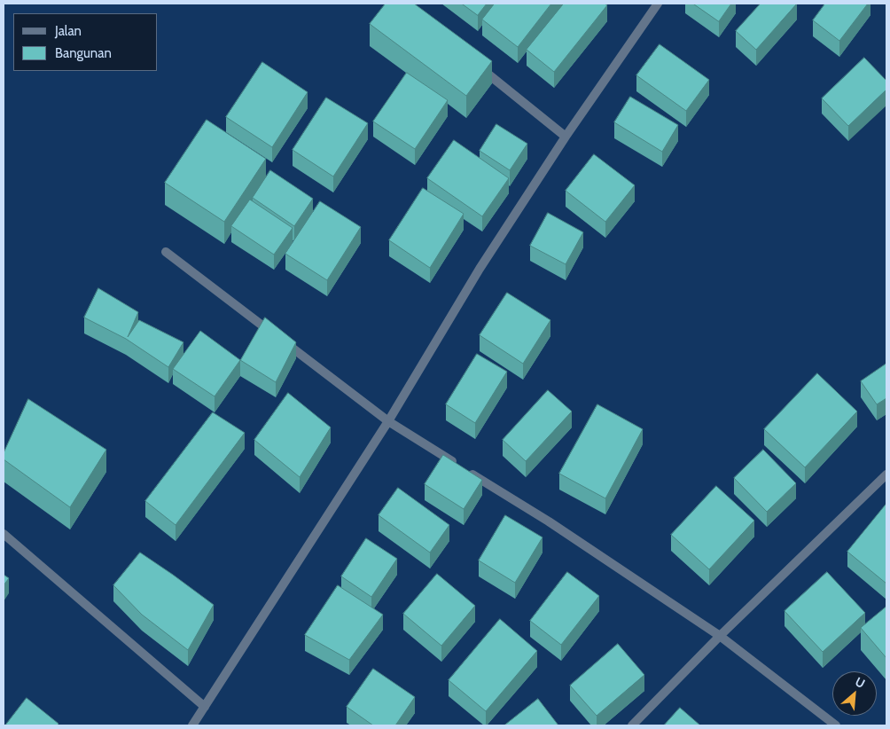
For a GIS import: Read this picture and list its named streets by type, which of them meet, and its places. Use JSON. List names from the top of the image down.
{
  "legend": ["Jalan", "Bangunan"],
  "north": "top right"
}
